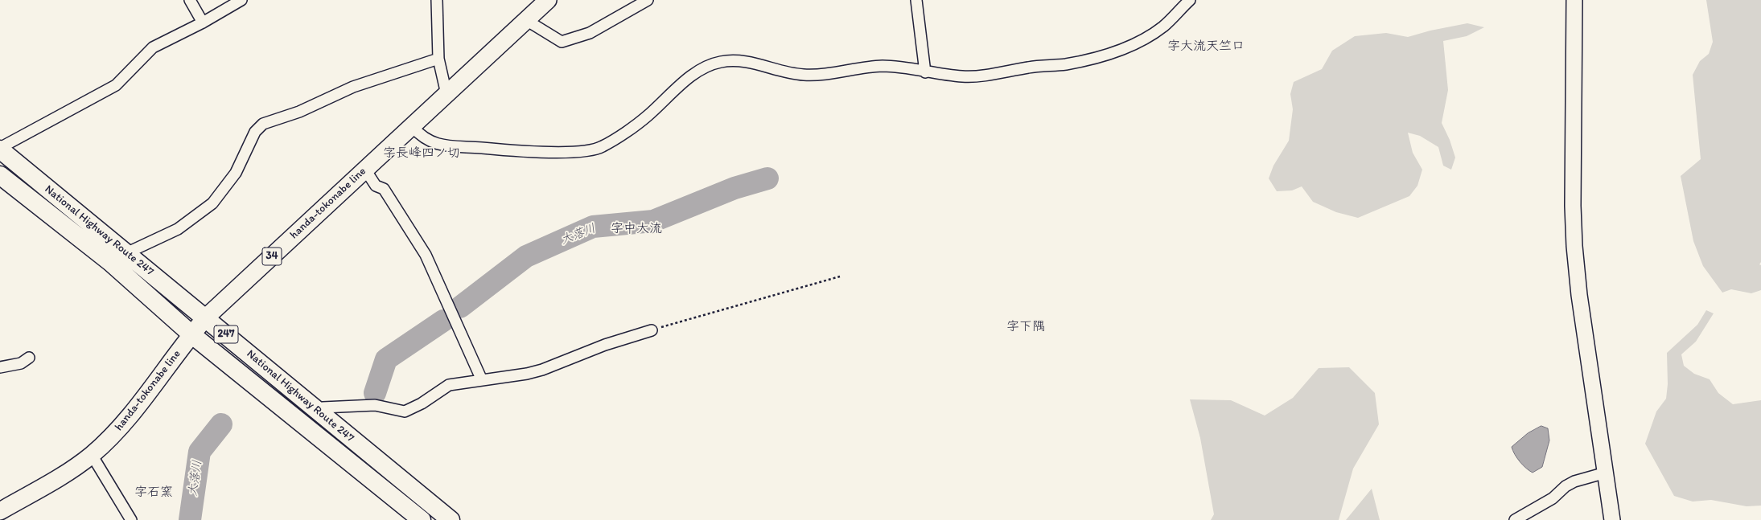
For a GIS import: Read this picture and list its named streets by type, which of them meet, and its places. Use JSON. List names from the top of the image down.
{
  "streets": {
    "highway": ["National Highway Route 247", "247"],
    "main road": ["handa-tokonabe line", "34"]
  },
  "crossings": [
    ["handa-tokonabe line", "National Highway Route 247"]
  ],
  "districts": [
    "字大流天竺口",
    "字長峰四ノ切",
    "字中大流",
    "字下隅",
    "字石窯"
  ],
  "water": ["大落川"]
}
